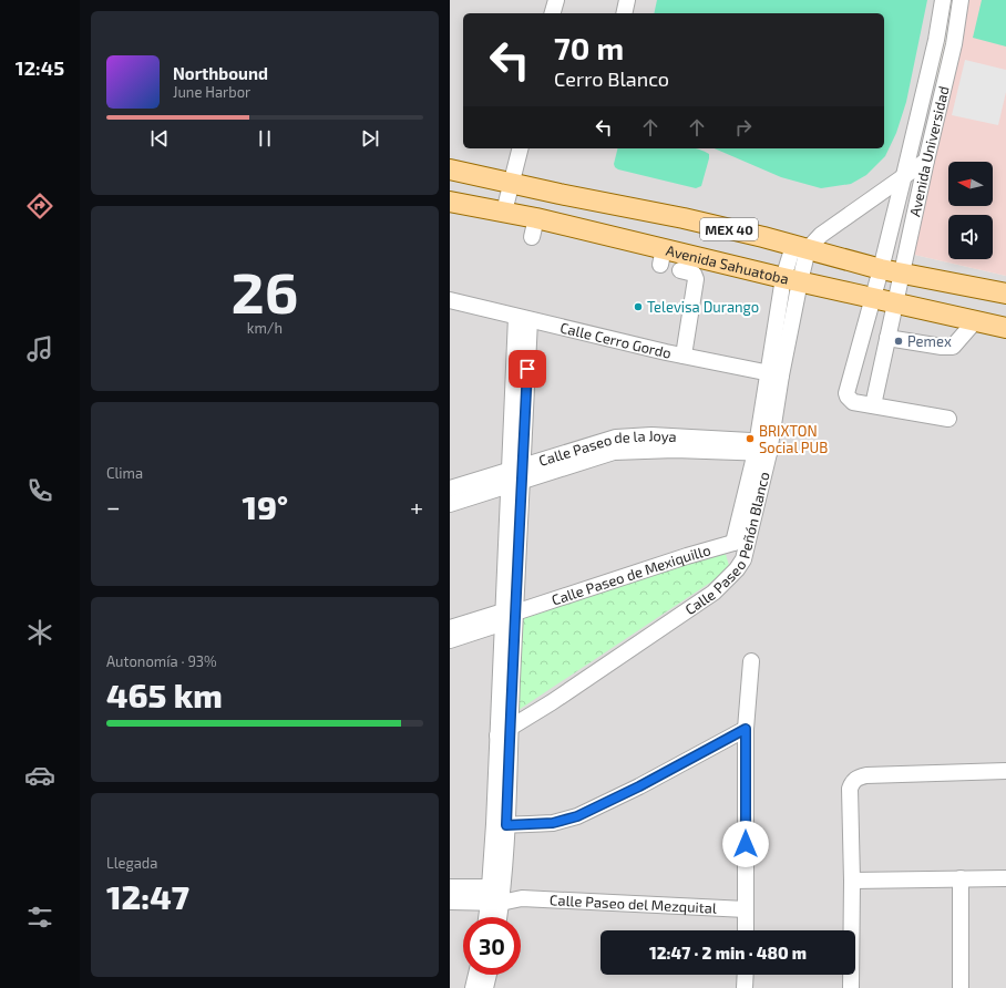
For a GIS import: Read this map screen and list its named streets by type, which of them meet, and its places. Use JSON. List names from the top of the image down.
{
  "streets": {
    "main road": ["MEX 40", "Avenida Sahuatoba"],
    "street": [
      "Avenida Universidad",
      "Calle Cerro Gordo",
      "Calle Paseo de la Joya",
      "Calle Paseo Peñón Blanco",
      "Calle Paseo de Mexiquillo",
      "Calle Paseo del Mezquital"
    ]
  },
  "crossings": [
    ["Avenida Universidad", "MEX 40"],
    ["Avenida Universidad", "Avenida Sahuatoba"],
    ["MEX 40", "Calle Paseo Peñón Blanco"],
    ["Avenida Sahuatoba", "Calle Paseo Peñón Blanco"],
    ["Calle Cerro Gordo", "Calle Paseo Peñón Blanco"],
    ["Calle Paseo de la Joya", "Calle Paseo Peñón Blanco"],
    ["Calle Paseo Peñón Blanco", "Calle Paseo de Mexiquillo"]
  ],
  "places": ["Televisa Durango", "Pemex", "BRIXTON Social PUB"],
  "north": "left",
  "page": {
    "tabs": "12:45",
    "turn": ["70 m", "Cerro Blanco"],
    "song": ["Northbound", "June Harbor"],
    "tile": [
      ["26", "km/h"],
      "Clima",
      ["Autonomía · 93%", "465 km"],
      ["Llegada", "12:47"]
    ],
    "heat": ["−", "19°", "+"],
    "limit": "30",
    "trip": "12:47 · 2 min · 480 m"
  }
}
